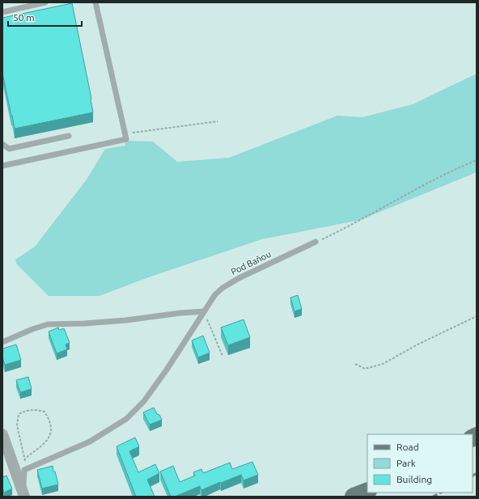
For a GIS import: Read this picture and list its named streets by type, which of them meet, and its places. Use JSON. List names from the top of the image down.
{
  "streets": {
    "lane": ["Pod Baňou"]
  },
  "legend": ["Road", "Park", "Building"],
  "scale_bar": "50 m"
}
